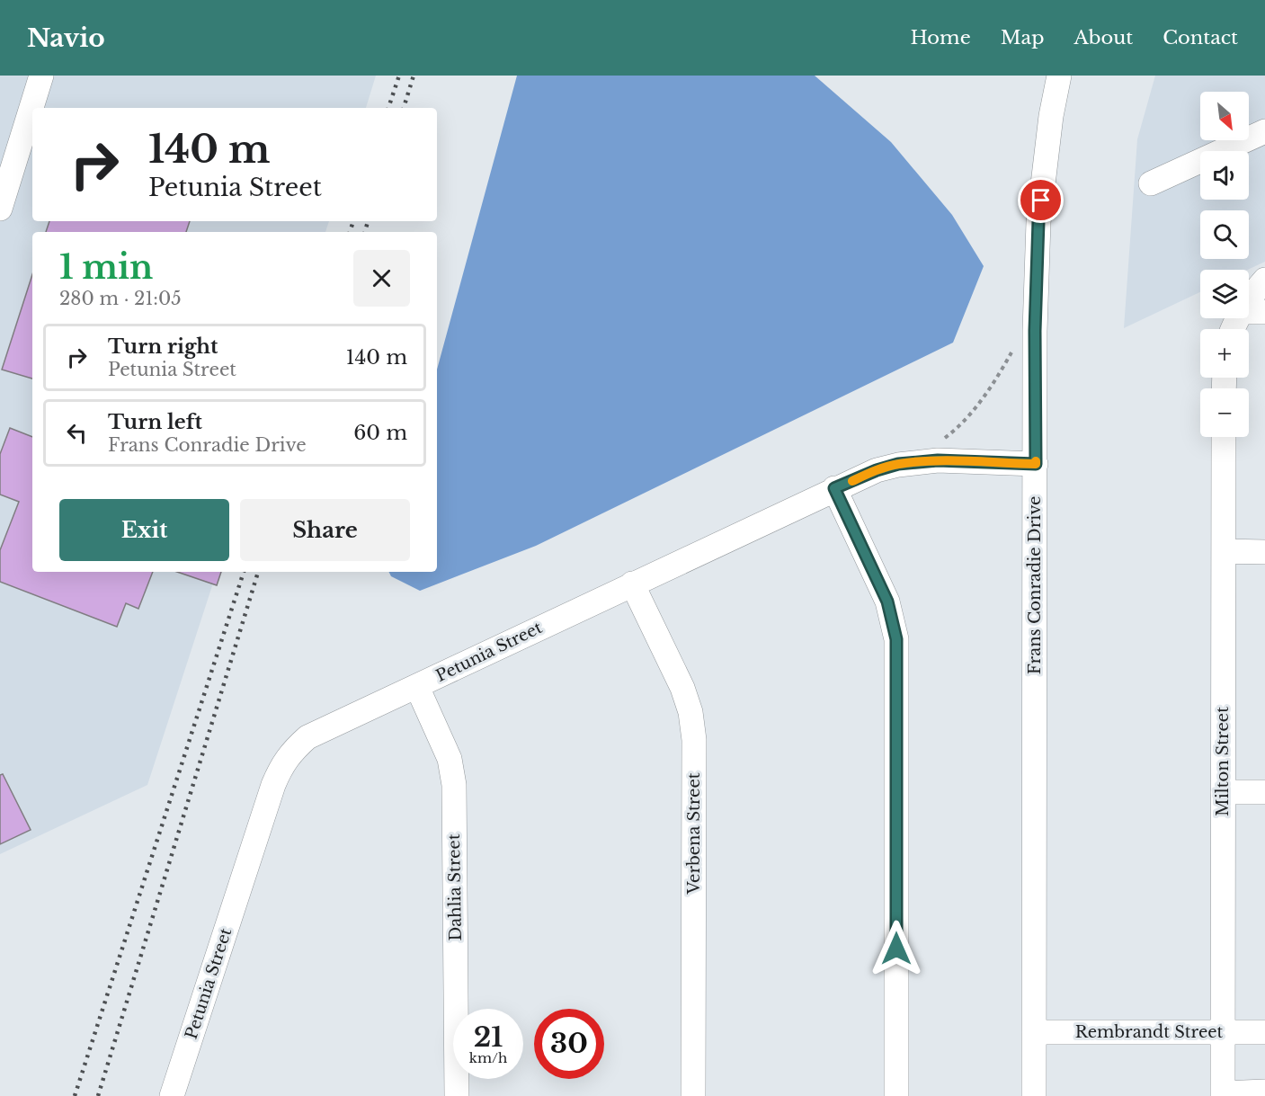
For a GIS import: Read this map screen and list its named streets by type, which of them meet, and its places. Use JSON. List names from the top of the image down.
{
  "streets": {
    "street": [
      "Frans Conradie Drive",
      "Petunia Street",
      "Milton Street",
      "Verbena Street",
      "Dahlia Street",
      "Rembrandt Street"
    ]
  },
  "crossings": [
    ["Frans Conradie Drive", "Petunia Street"],
    ["Frans Conradie Drive", "Rembrandt Street"],
    ["Petunia Street", "Verbena Street"],
    ["Petunia Street", "Dahlia Street"],
    ["Milton Street", "Rembrandt Street"]
  ],
  "north": "bottom right",
  "page": {
    "header": "Navio",
    "nav": [
      "Home",
      "Map",
      "About",
      "Contact"
    ],
    "map_buttons": ["+", "−"],
    "turn": ["140 m", "Petunia Street"],
    "heading": ["1 min", "280 m · 21:05"],
    "list": [
      {
        "name": "Turn right",
        "note": "Petunia Street",
        "value": "140 m"
      },
      {
        "name": "Turn left",
        "note": "Frans Conradie Drive",
        "value": "60 m"
      }
    ],
    "buttons": ["Exit", "Share"],
    "speed": "21 km/h",
    "limit": "30"
  }
}
